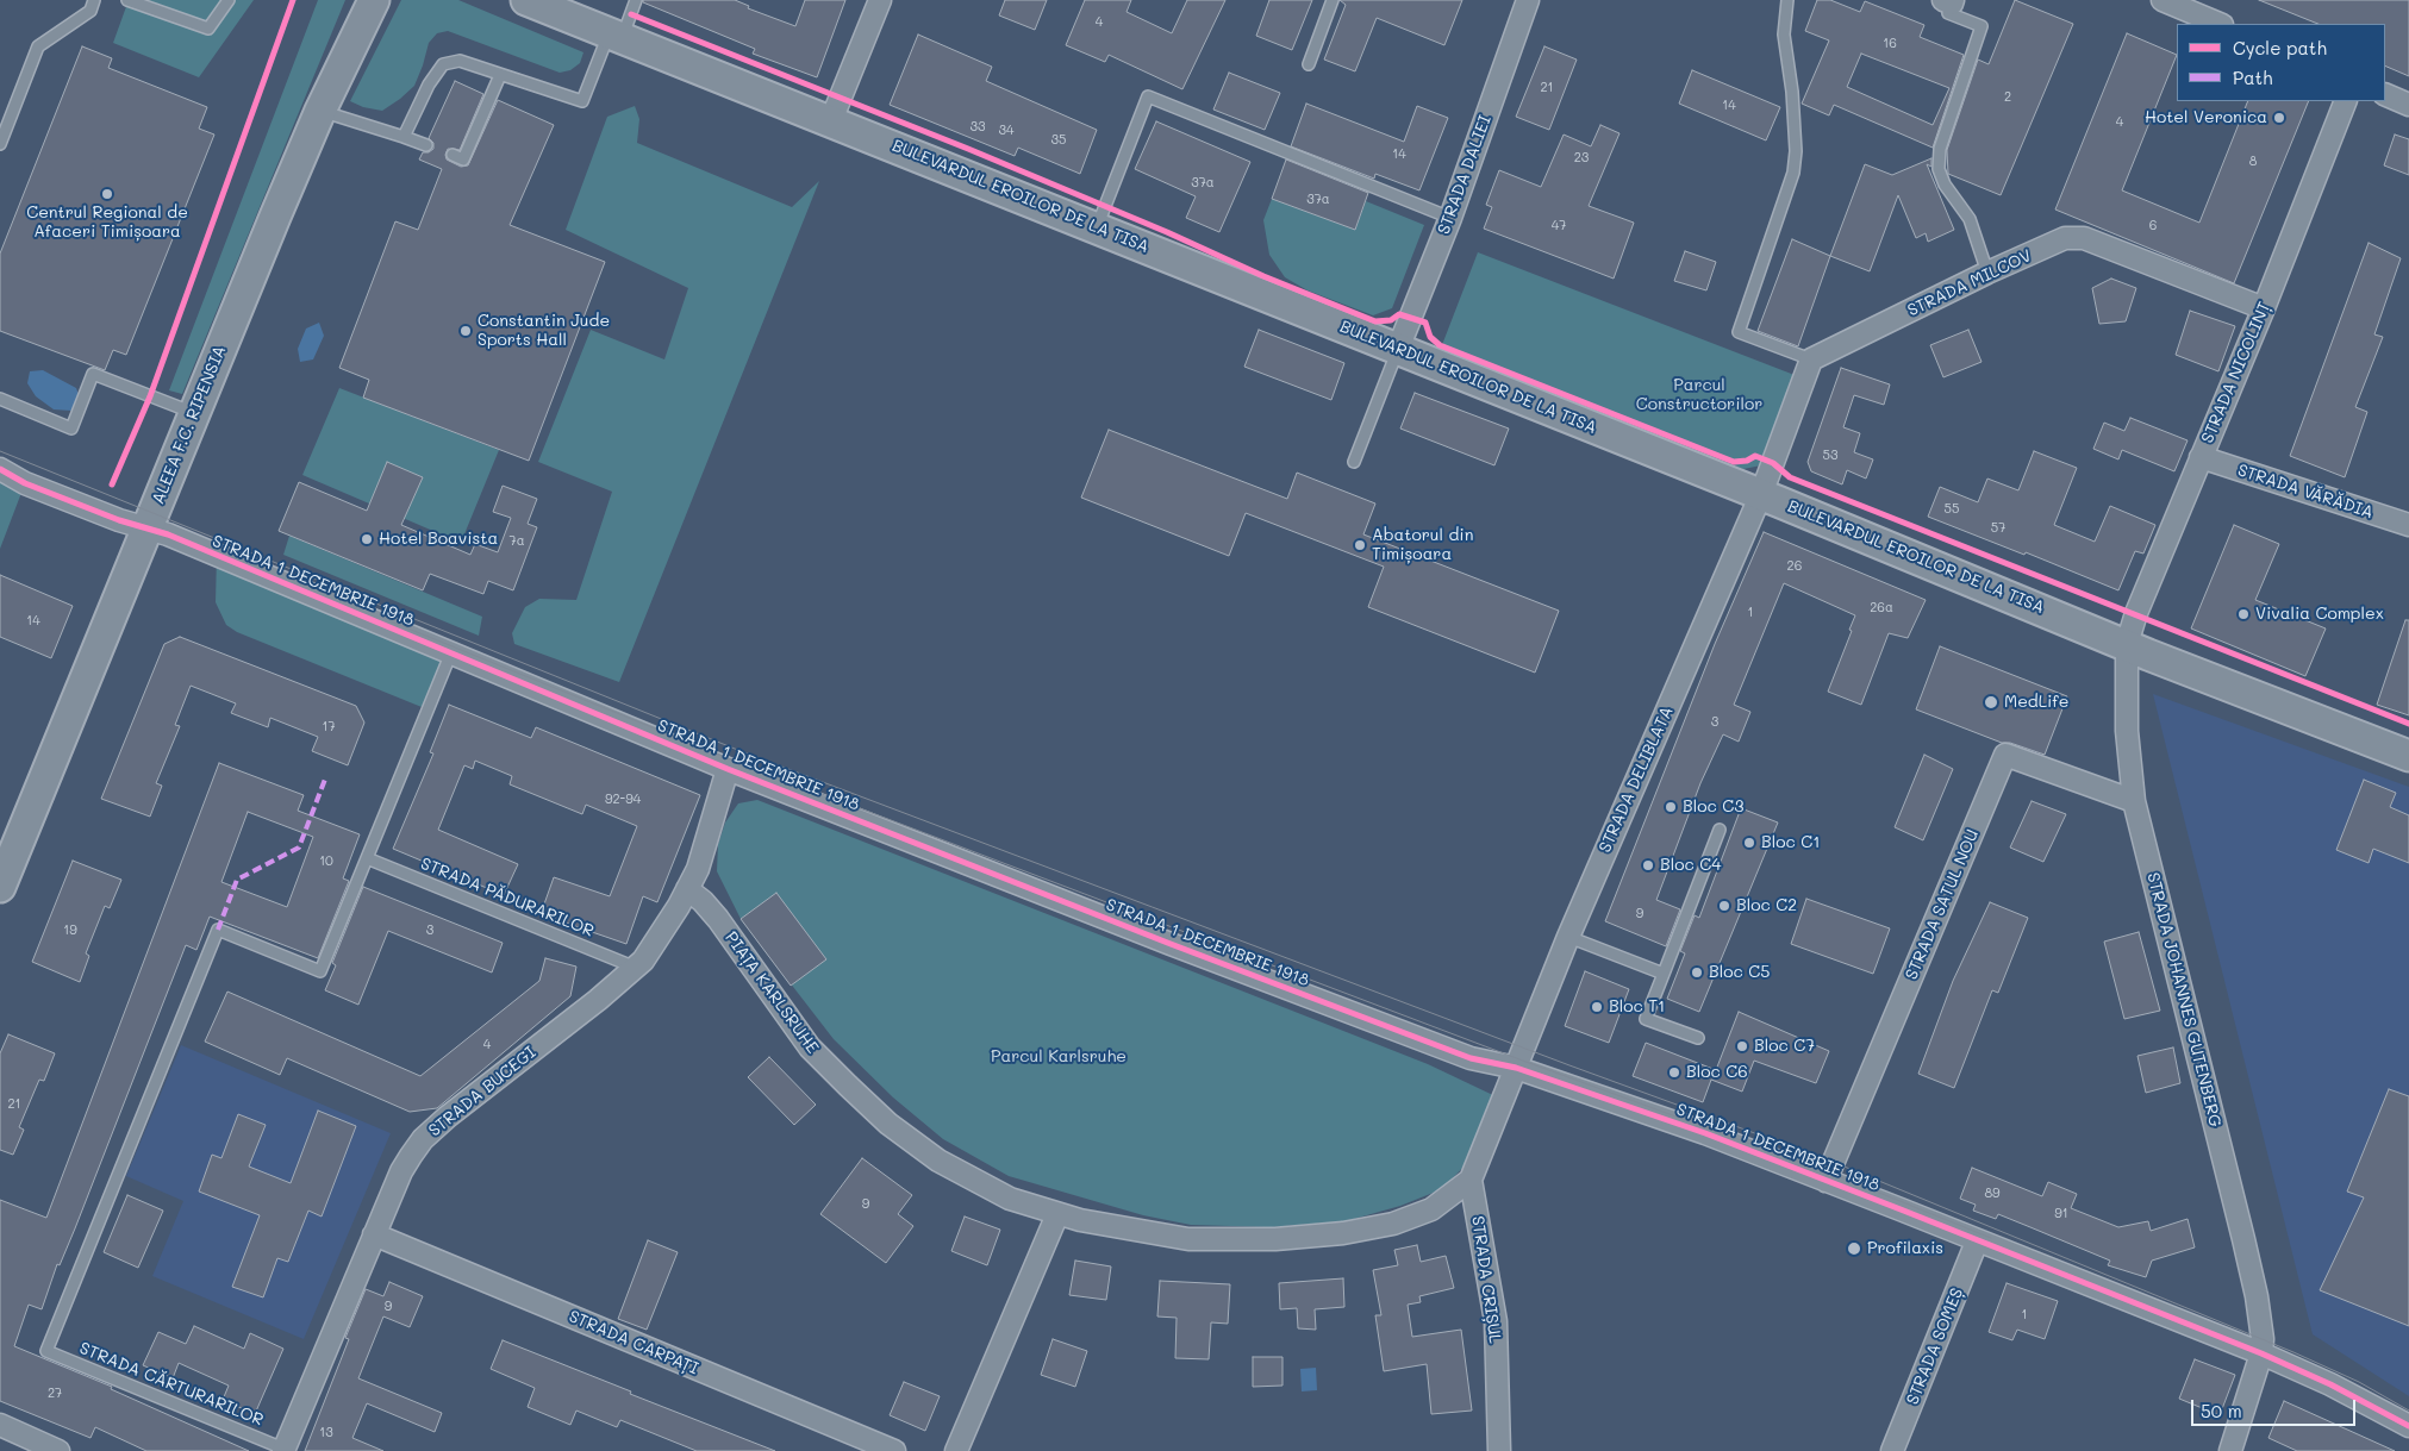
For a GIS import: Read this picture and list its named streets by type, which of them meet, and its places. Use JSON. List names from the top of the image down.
{
  "streets": {
    "street": [
      "STRADA DALIEI",
      "BULEVARDUL EROILOR DE LA TISA",
      "STRADA MILCOV",
      "STRADA NICOLINȚ",
      "ALEEA F.C. RIPENSIA",
      "STRADA VĂRĂDIA",
      "STRADA 1 DECEMBRIE 1918",
      "STRADA DELIBLATA",
      "STRADA SATUL NOU",
      "PIAȚA KARLSRUHE",
      "STRADA JOHANNES GUTENBERG",
      "STRADA BUCEGI",
      "STRADA CRIȘUL",
      "STRADA CARPAȚI",
      "STRADA SOMEȘ"
    ],
    "lane": ["STRADA PĂDURARILOR", "STRADA CĂRTURARILOR"]
  },
  "crossings": [
    ["STRADA DALIEI", "BULEVARDUL EROILOR DE LA TISA"],
    ["BULEVARDUL EROILOR DE LA TISA", "STRADA NICOLINȚ"],
    ["BULEVARDUL EROILOR DE LA TISA", "STRADA DELIBLATA"],
    ["BULEVARDUL EROILOR DE LA TISA", "STRADA JOHANNES GUTENBERG"],
    ["STRADA MILCOV", "STRADA NICOLINȚ"],
    ["STRADA NICOLINȚ", "STRADA VĂRĂDIA"],
    ["STRADA NICOLINȚ", "STRADA JOHANNES GUTENBERG"],
    ["ALEEA F.C. RIPENSIA", "STRADA 1 DECEMBRIE 1918"],
    ["STRADA 1 DECEMBRIE 1918", "STRADA DELIBLATA"],
    ["STRADA 1 DECEMBRIE 1918", "STRADA SATUL NOU"],
    ["STRADA 1 DECEMBRIE 1918", "STRADA JOHANNES GUTENBERG"],
    ["STRADA 1 DECEMBRIE 1918", "STRADA BUCEGI"],
    ["STRADA 1 DECEMBRIE 1918", "STRADA SOMEȘ"],
    ["STRADA PĂDURARILOR", "STRADA BUCEGI"],
    ["STRADA PĂDURARILOR", "STRADA CĂRTURARILOR"],
    ["STRADA SATUL NOU", "STRADA JOHANNES GUTENBERG"],
    ["PIAȚA KARLSRUHE", "STRADA BUCEGI"],
    ["PIAȚA KARLSRUHE", "STRADA CRIȘUL"],
    ["STRADA BUCEGI", "STRADA CARPAȚI"],
    ["STRADA BUCEGI", "STRADA CĂRTURARILOR"]
  ],
  "parks": ["Parcul Constructorilor", "Parcul Karlsruhe"],
  "places": [
    "Hotel Veronica",
    "Centrul Regional de Afaceri Timișoara",
    "Constantin Jude Sports Hall",
    "Hotel Boavista",
    "Abatorul din Timișoara",
    "Vivalia Complex",
    "MedLife",
    "Bloc C3",
    "Bloc C1",
    "Bloc C4",
    "Bloc C2",
    "Bloc C5",
    "Bloc T1",
    "Bloc C7",
    "Bloc C6",
    "Profilaxis"
  ],
  "house_numbers": [
    "4",
    "16",
    "21",
    "2",
    "14",
    "4",
    "33",
    "34",
    "35",
    "14",
    "23",
    "8",
    "37a",
    "37a",
    "47",
    "6",
    "53",
    "55",
    "57",
    "7a",
    "26",
    "26a",
    "1",
    "14",
    "3",
    "17",
    "92-94",
    "10",
    "9",
    "19",
    "3",
    "4",
    "21",
    "89",
    "9",
    "91",
    "9",
    "1",
    "27",
    "13"
  ],
  "legend": ["Cycle path", "Path"],
  "scale_bar": "50 m"
}
